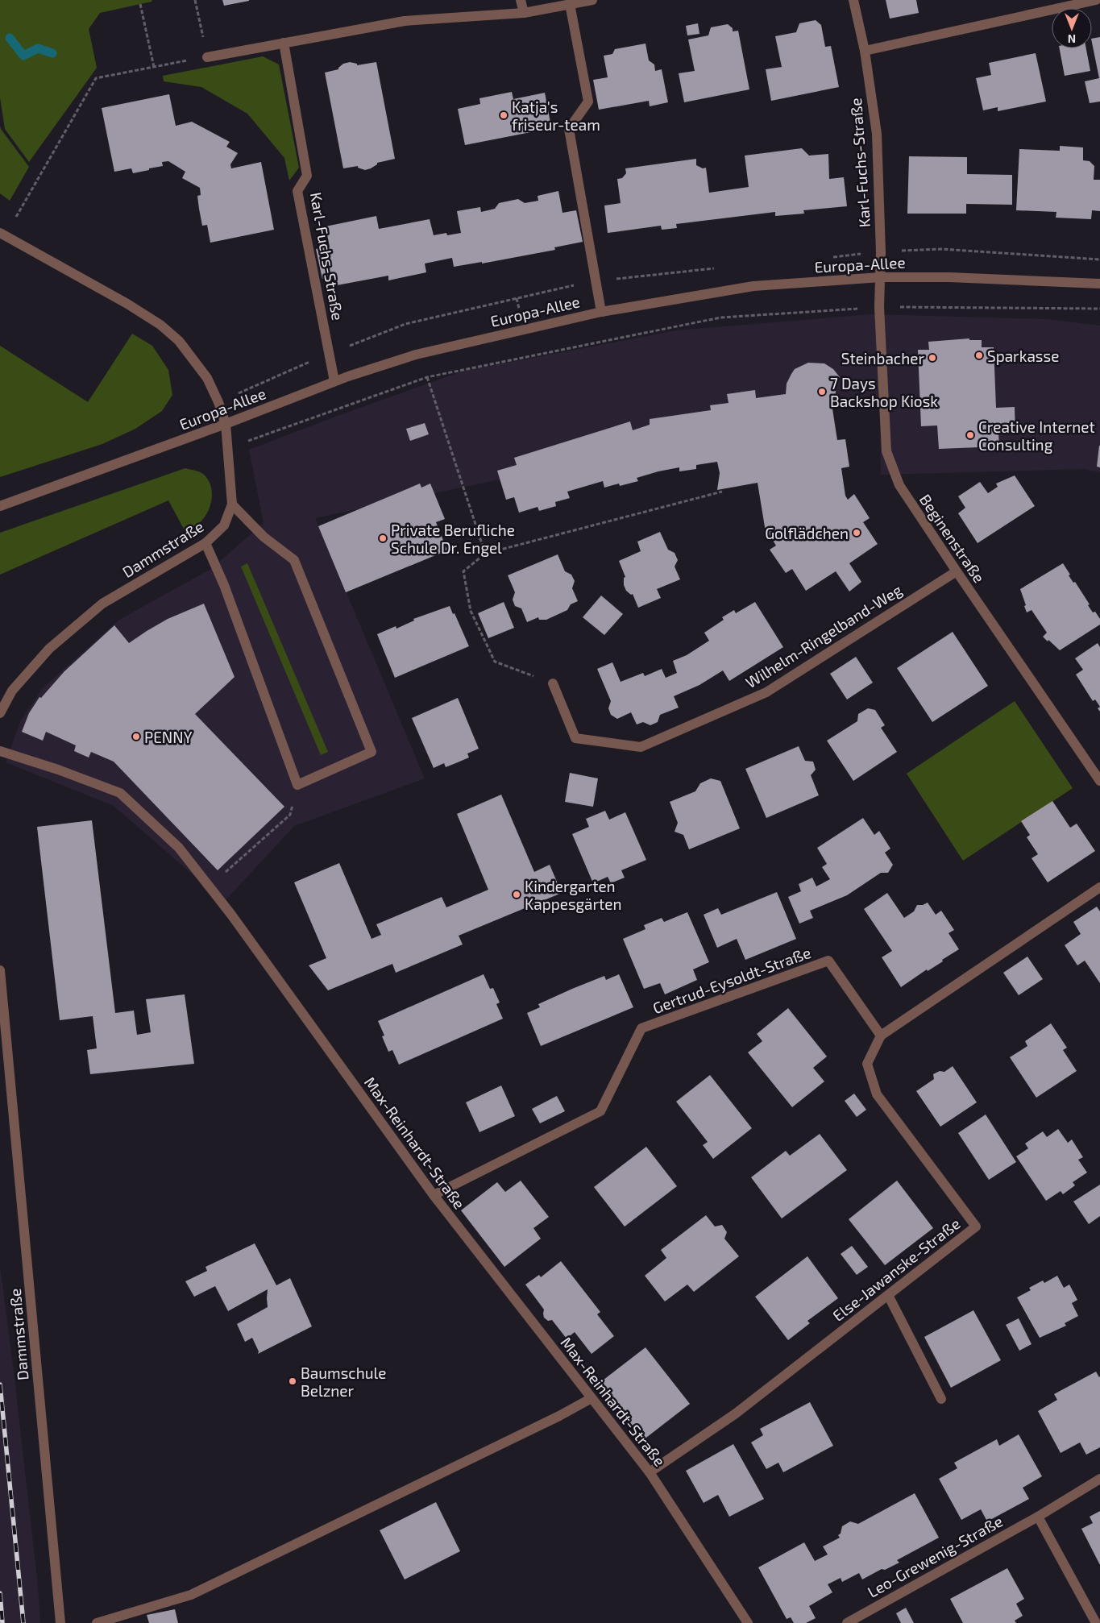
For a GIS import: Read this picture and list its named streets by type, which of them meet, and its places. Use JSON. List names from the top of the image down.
{
  "streets": {
    "street": [
      "Karl-Fuchs-Straße",
      "Europa-Allee",
      "Beginenstraße",
      "Dammstraße",
      "Wilhelm-Ringelband-Weg",
      "Gertrud-Eysoldt-Straße",
      "Max-Reinhardt-Straße",
      "Else-Jawanske-Straße",
      "Leo-Grewenig-Straße"
    ]
  },
  "crossings": [
    ["Karl-Fuchs-Straße", "Europa-Allee"],
    ["Karl-Fuchs-Straße", "Beginenstraße"],
    ["Europa-Allee", "Beginenstraße"],
    ["Europa-Allee", "Dammstraße"],
    ["Beginenstraße", "Wilhelm-Ringelband-Weg"],
    ["Gertrud-Eysoldt-Straße", "Max-Reinhardt-Straße"],
    ["Gertrud-Eysoldt-Straße", "Else-Jawanske-Straße"],
    ["Max-Reinhardt-Straße", "Else-Jawanske-Straße"]
  ],
  "places": [
    "Katja's friseur-team",
    "Sparkasse",
    "Steinbacher",
    "7 Days Backshop Kiosk",
    "Creative Internet Consulting",
    "Golflädchen",
    "Private Berufliche Schule Dr. Engel",
    "PENNY",
    "Kindergarten Kappesgärten",
    "Baumschule Belzner"
  ],
  "north": "bottom"
}
